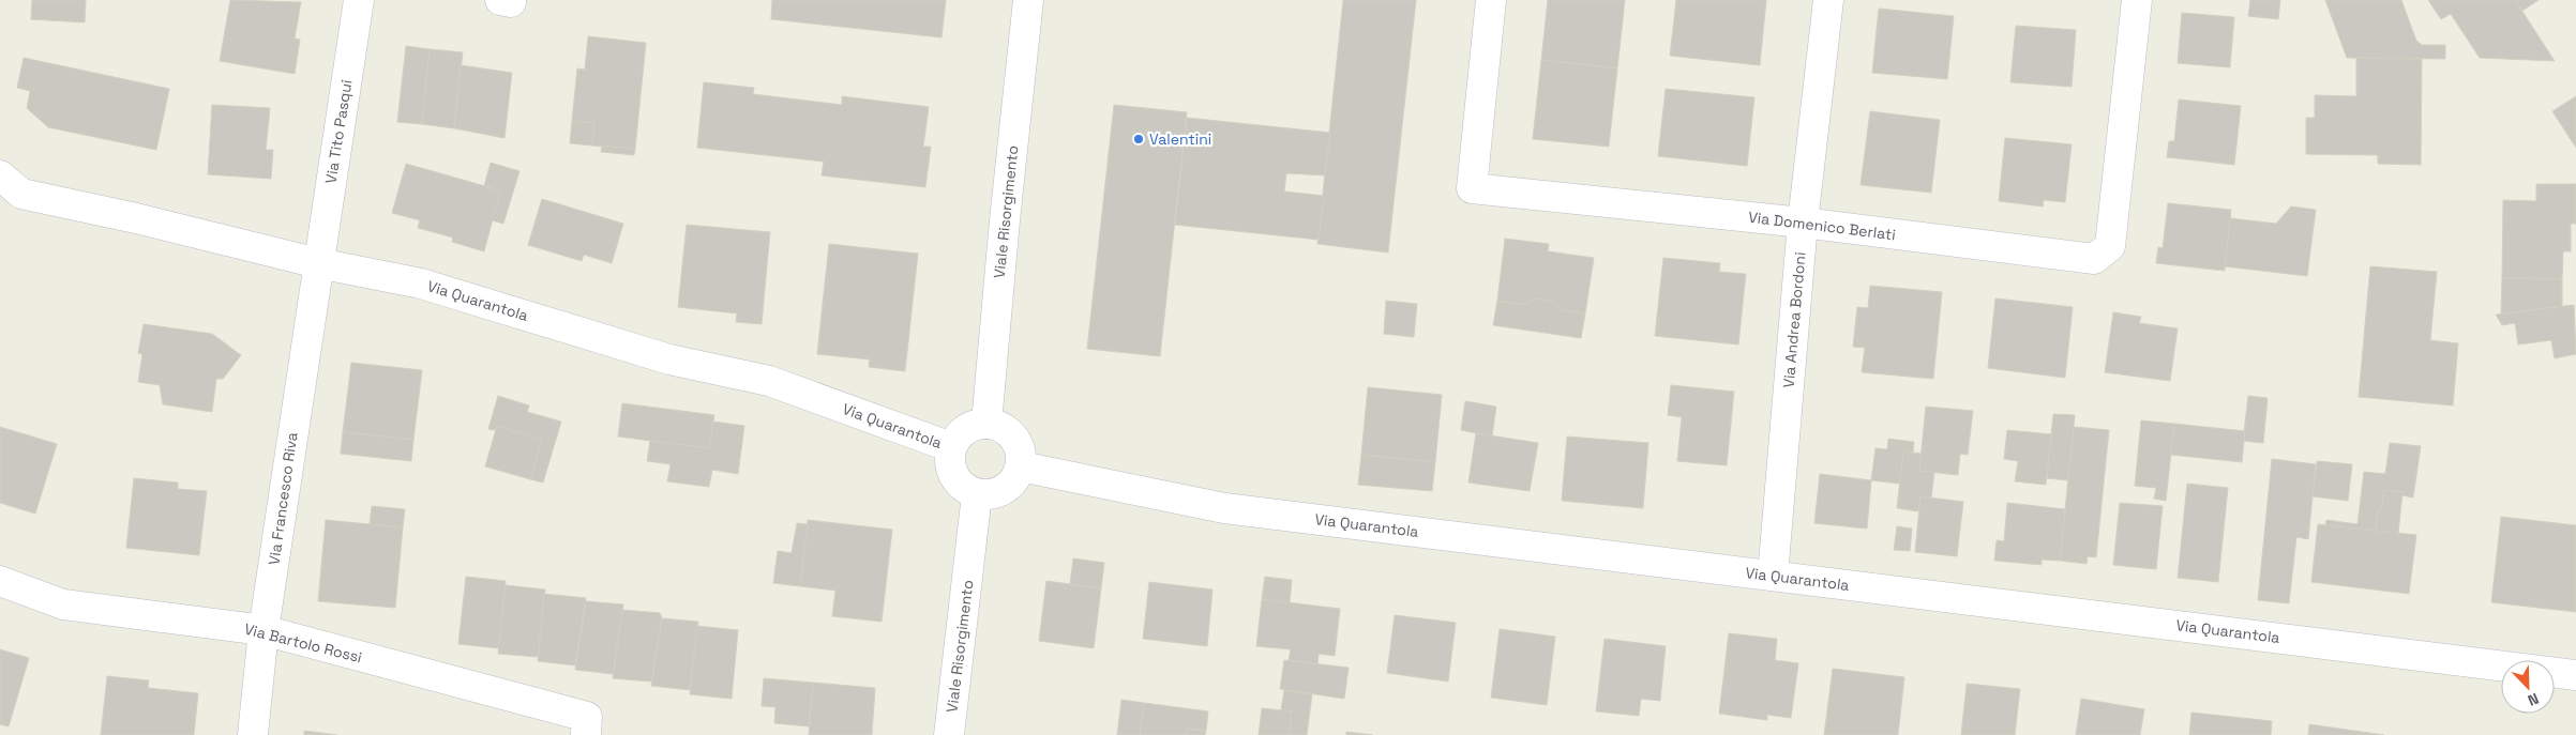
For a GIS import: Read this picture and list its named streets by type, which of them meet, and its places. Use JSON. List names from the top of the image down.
{
  "streets": {
    "street": [
      "Via Tito Pasqui",
      "Viale Risorgimento",
      "Via Domenico Berlati",
      "Via Quarantola",
      "Via Andrea Bordoni",
      "Via Francesco Riva",
      "Via Bartolo Rossi"
    ]
  },
  "crossings": [
    ["Via Tito Pasqui", "Via Quarantola"],
    ["Via Tito Pasqui", "Via Francesco Riva"],
    ["Viale Risorgimento", "Via Quarantola"],
    ["Via Domenico Berlati", "Via Andrea Bordoni"],
    ["Via Quarantola", "Via Andrea Bordoni"],
    ["Via Quarantola", "Via Francesco Riva"],
    ["Via Francesco Riva", "Via Bartolo Rossi"]
  ],
  "places": ["Valentini"],
  "north": "bottom right"
}
